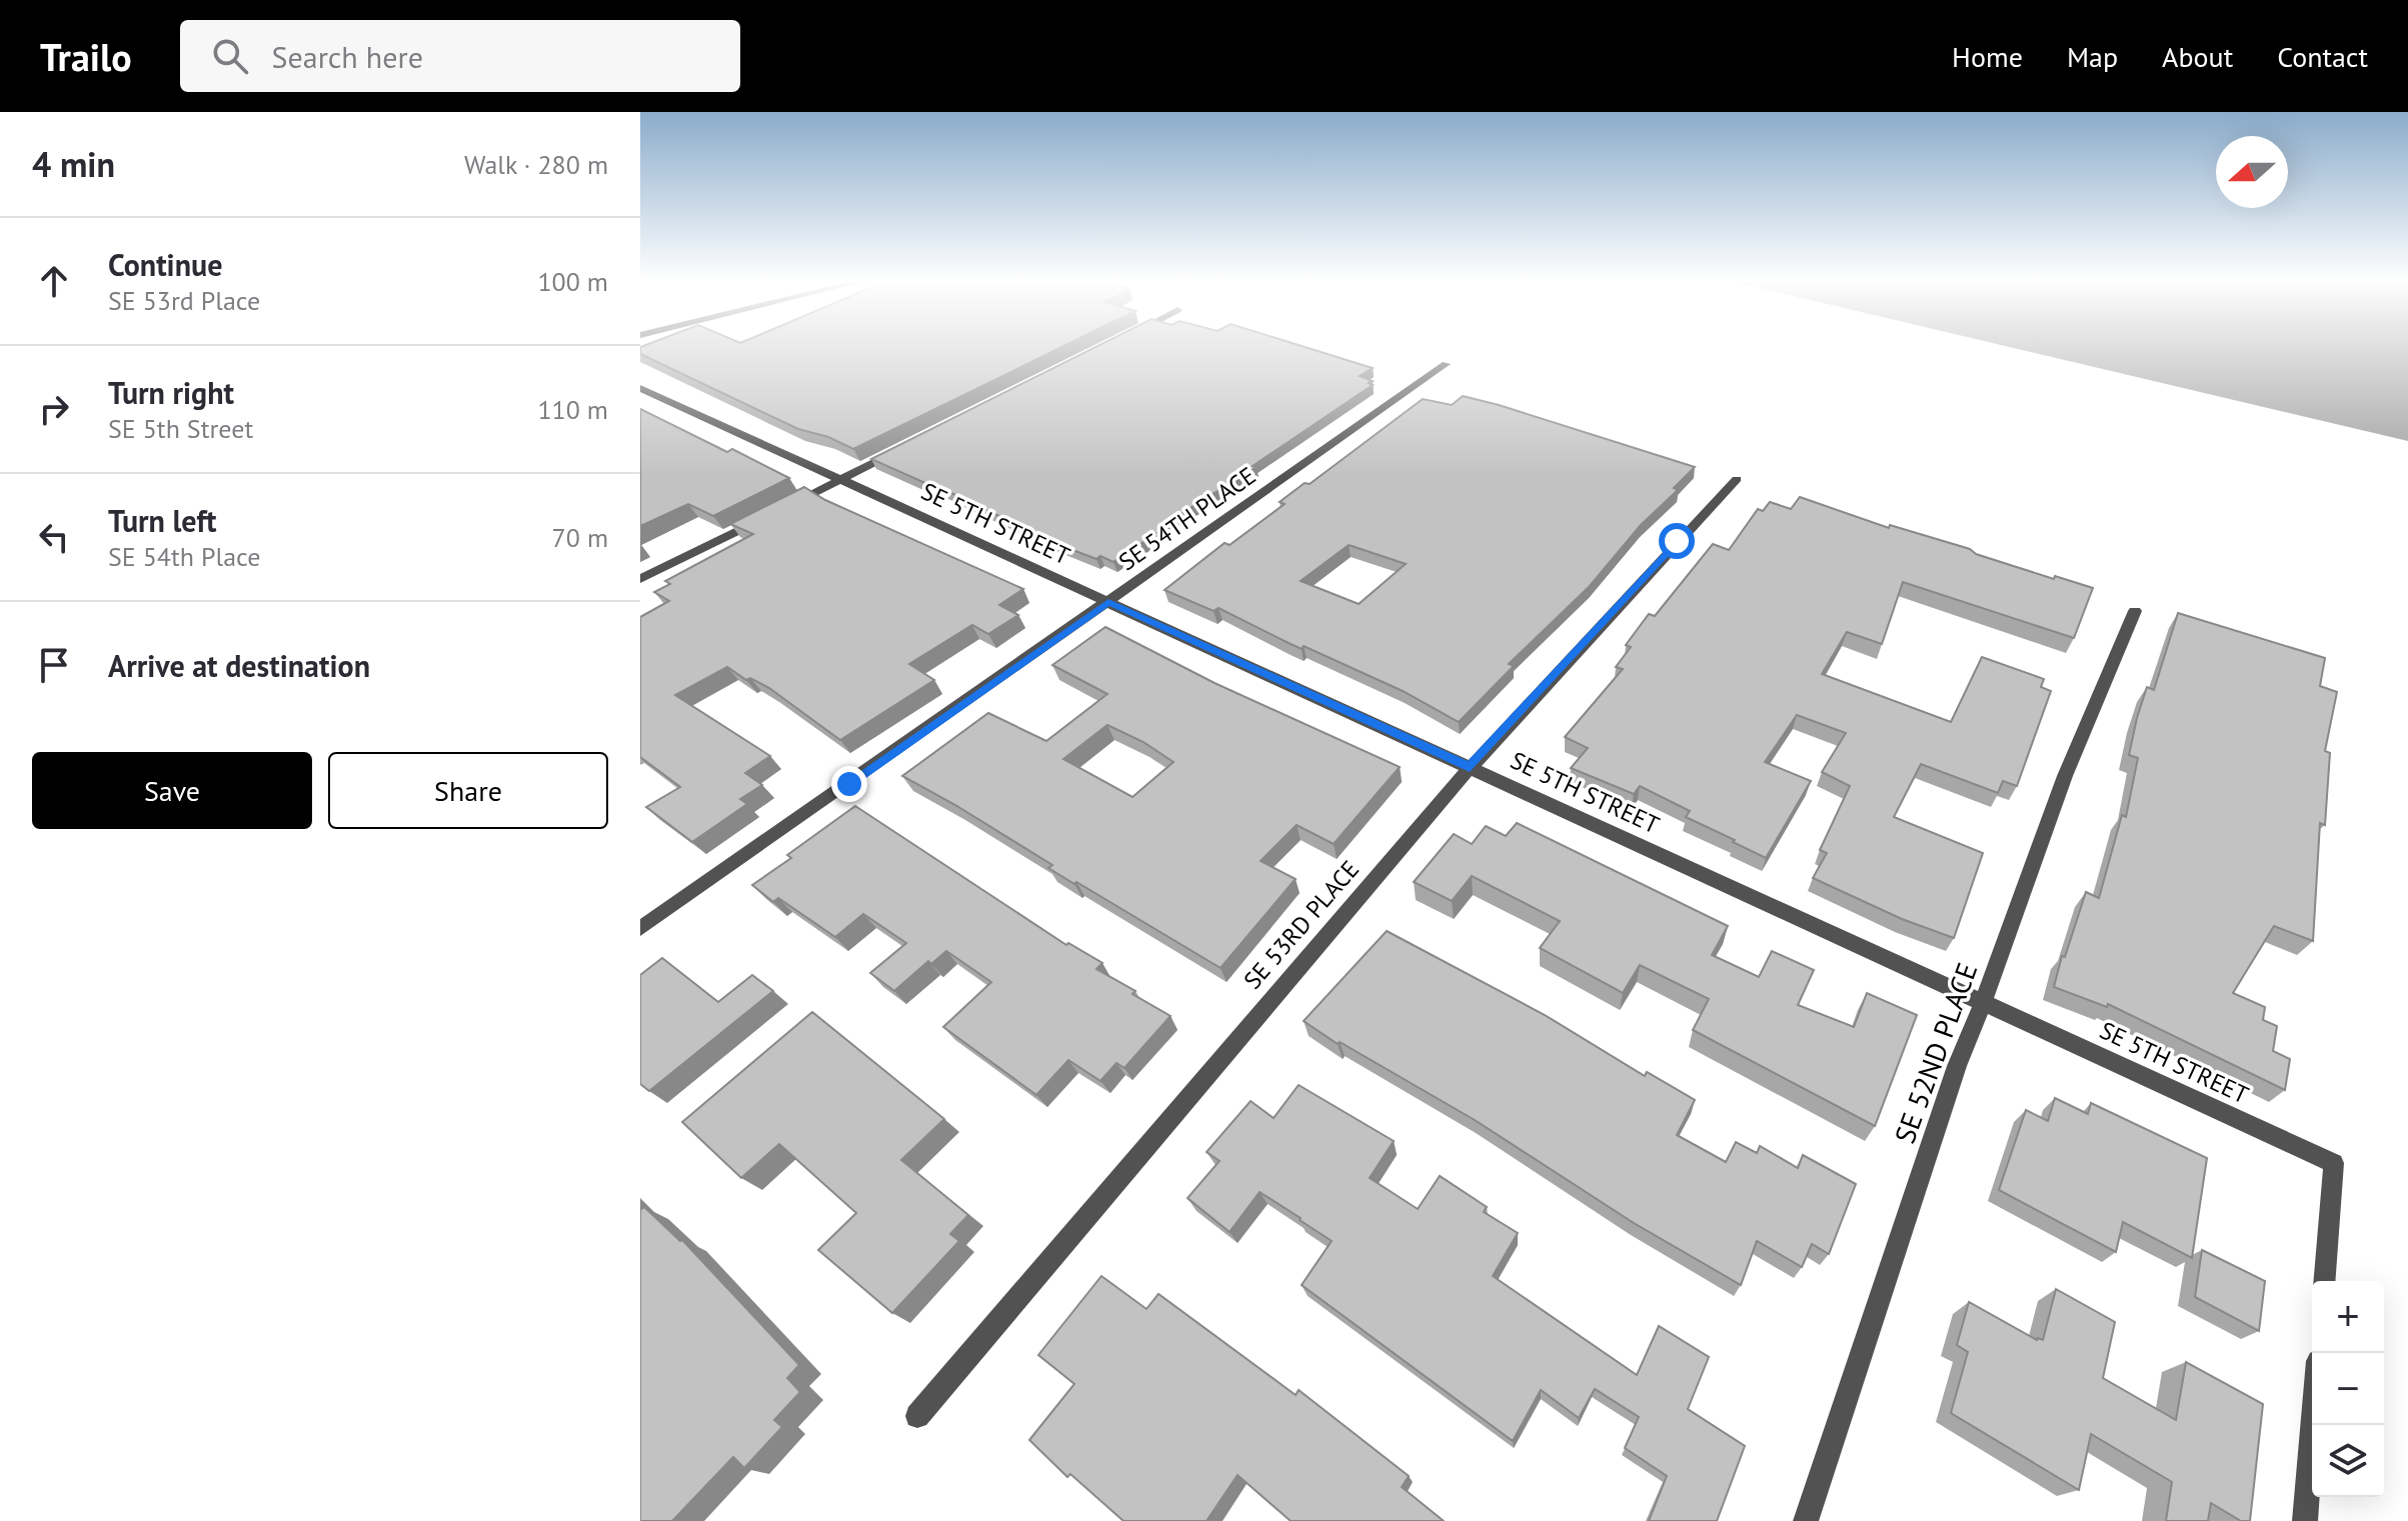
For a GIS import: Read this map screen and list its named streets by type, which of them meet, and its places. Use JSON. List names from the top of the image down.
{
  "streets": {
    "street": [
      "SE 54TH PLACE",
      "SE 5TH STREET",
      "SE 53RD PLACE",
      "SE 52ND PLACE"
    ]
  },
  "crossings": [
    ["SE 54TH PLACE", "SE 5TH STREET"],
    ["SE 5TH STREET", "SE 53RD PLACE"],
    ["SE 5TH STREET", "SE 52ND PLACE"]
  ],
  "north": "left",
  "page": {
    "header": "Trailo",
    "search": "Search here",
    "nav": [
      "Home",
      "Map",
      "About",
      "Contact"
    ],
    "heading": ["4 min", "Walk · 280 m"],
    "list": [
      ["Continue", "SE 53rd Place", "100 m"],
      ["Turn right", "SE 5th Street", "110 m"],
      ["Turn left", "SE 54th Place", "70 m"],
      "Arrive at destination"
    ],
    "buttons": ["Save", "Share"],
    "map_buttons": ["+", "−"]
  }
}
